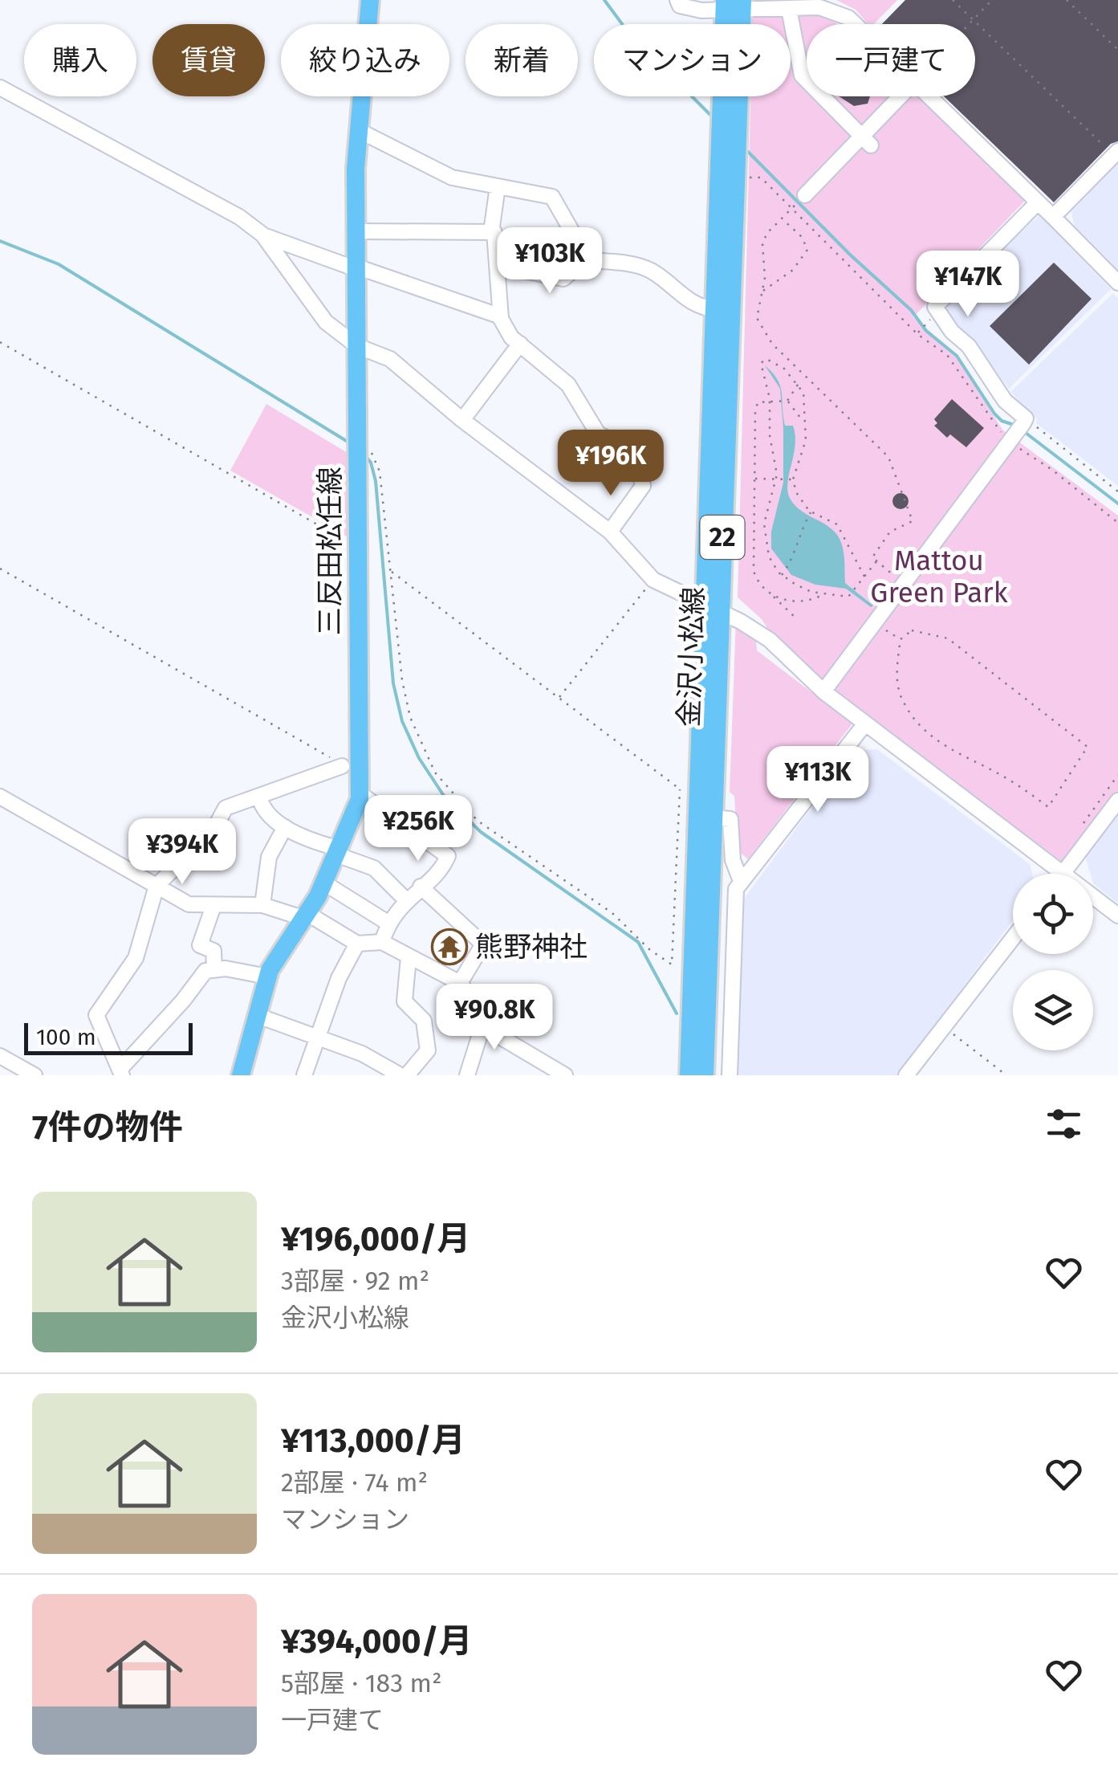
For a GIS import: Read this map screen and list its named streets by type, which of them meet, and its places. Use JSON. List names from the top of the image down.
{
  "streets": {
    "main road": ["22", "三反田松任線", "金沢小松線"]
  },
  "parks": ["Mattou Green Park"],
  "places": {
    "temple": ["熊野神社"]
  },
  "scale_bar": "100 m",
  "page": {
    "chip": [
      "購入",
      "賃貸",
      "絞り込み",
      "新着",
      "マンション",
      "一戸建て"
    ],
    "price": [
      "¥103K",
      "¥147K",
      "¥196K",
      "¥113K",
      "¥256K",
      "¥394K",
      "¥90.8K"
    ],
    "scale": "100 m",
    "heading": "7件の物件",
    "list": [
      {
        "name": "¥196,000/月",
        "note": "3部屋 · 92 m² · 金沢小松線"
      },
      {
        "name": "¥113,000/月",
        "note": "2部屋 · 74 m² · マンション"
      },
      {
        "name": "¥394,000/月",
        "note": "5部屋 · 183 m² · 一戸建て"
      }
    ]
  }
}
